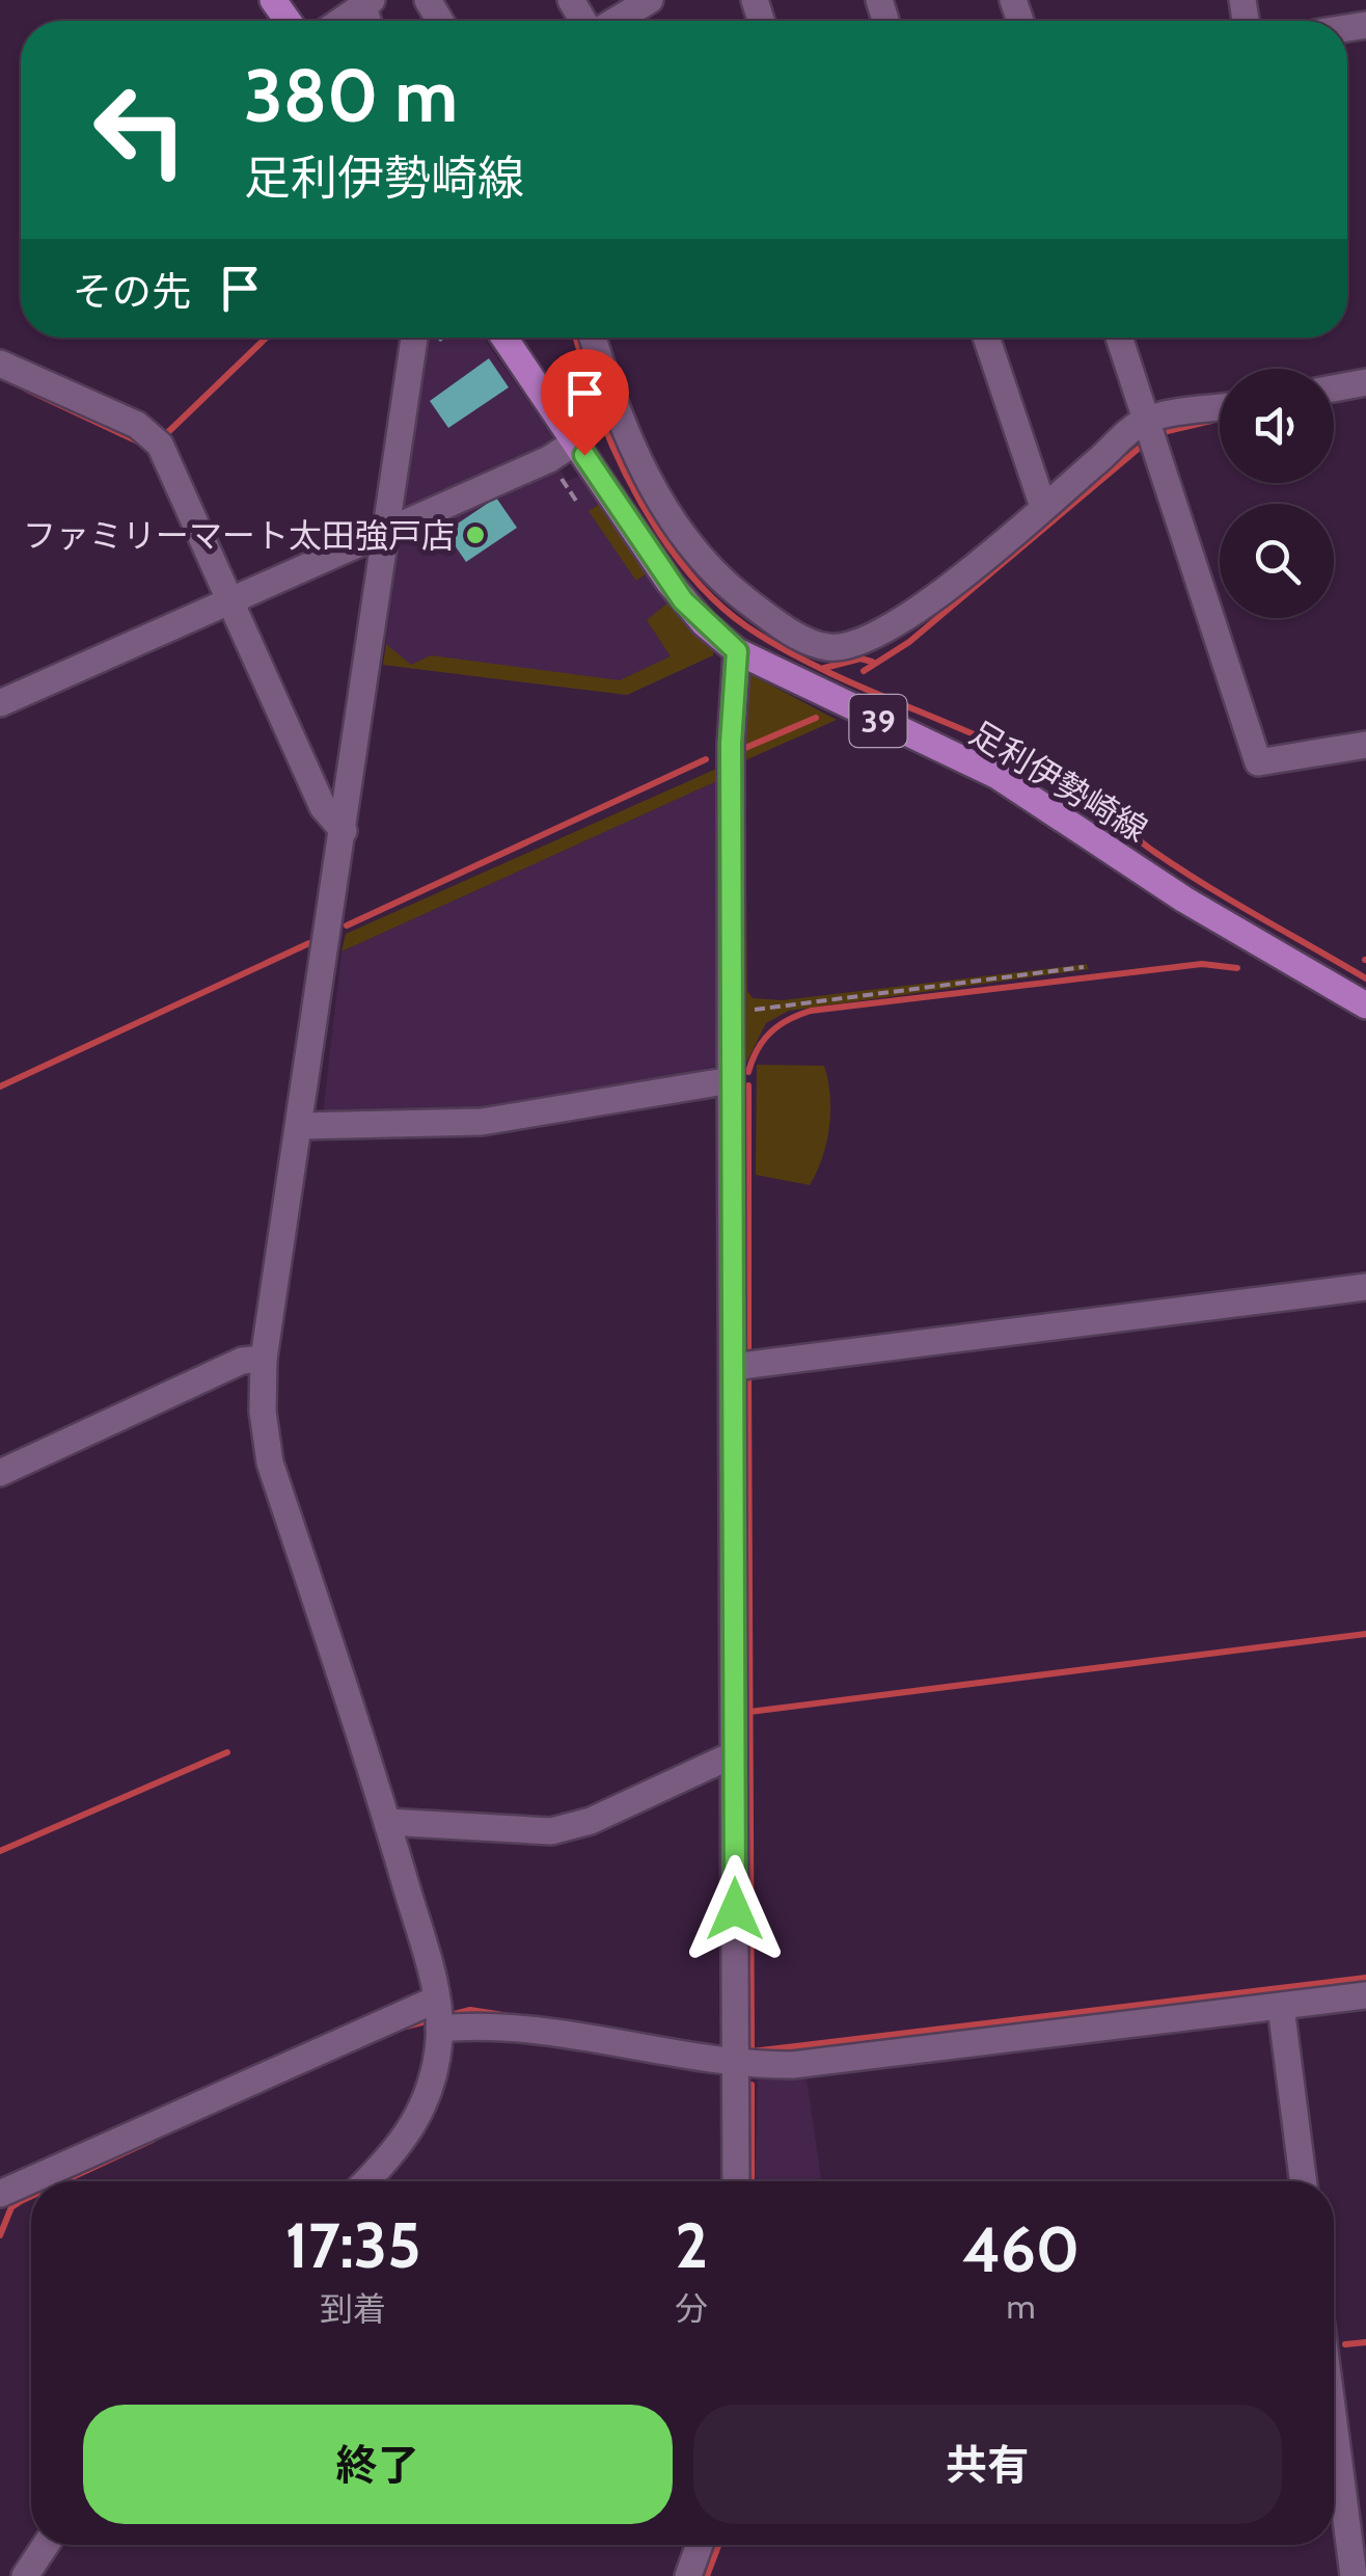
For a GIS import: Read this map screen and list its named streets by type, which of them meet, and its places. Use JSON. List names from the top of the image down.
{
  "streets": {
    "main road": ["39", "足利伊勢崎線"]
  },
  "places": ["ファミリーマート太田強戸店"],
  "page": {
    "turn": ["380 m", "足利伊勢崎線"],
    "then": "その先",
    "eta": [
      "17:35",
      "到着",
      "2",
      "分",
      "460",
      "m"
    ],
    "buttons": ["終了", "共有"]
  }
}
